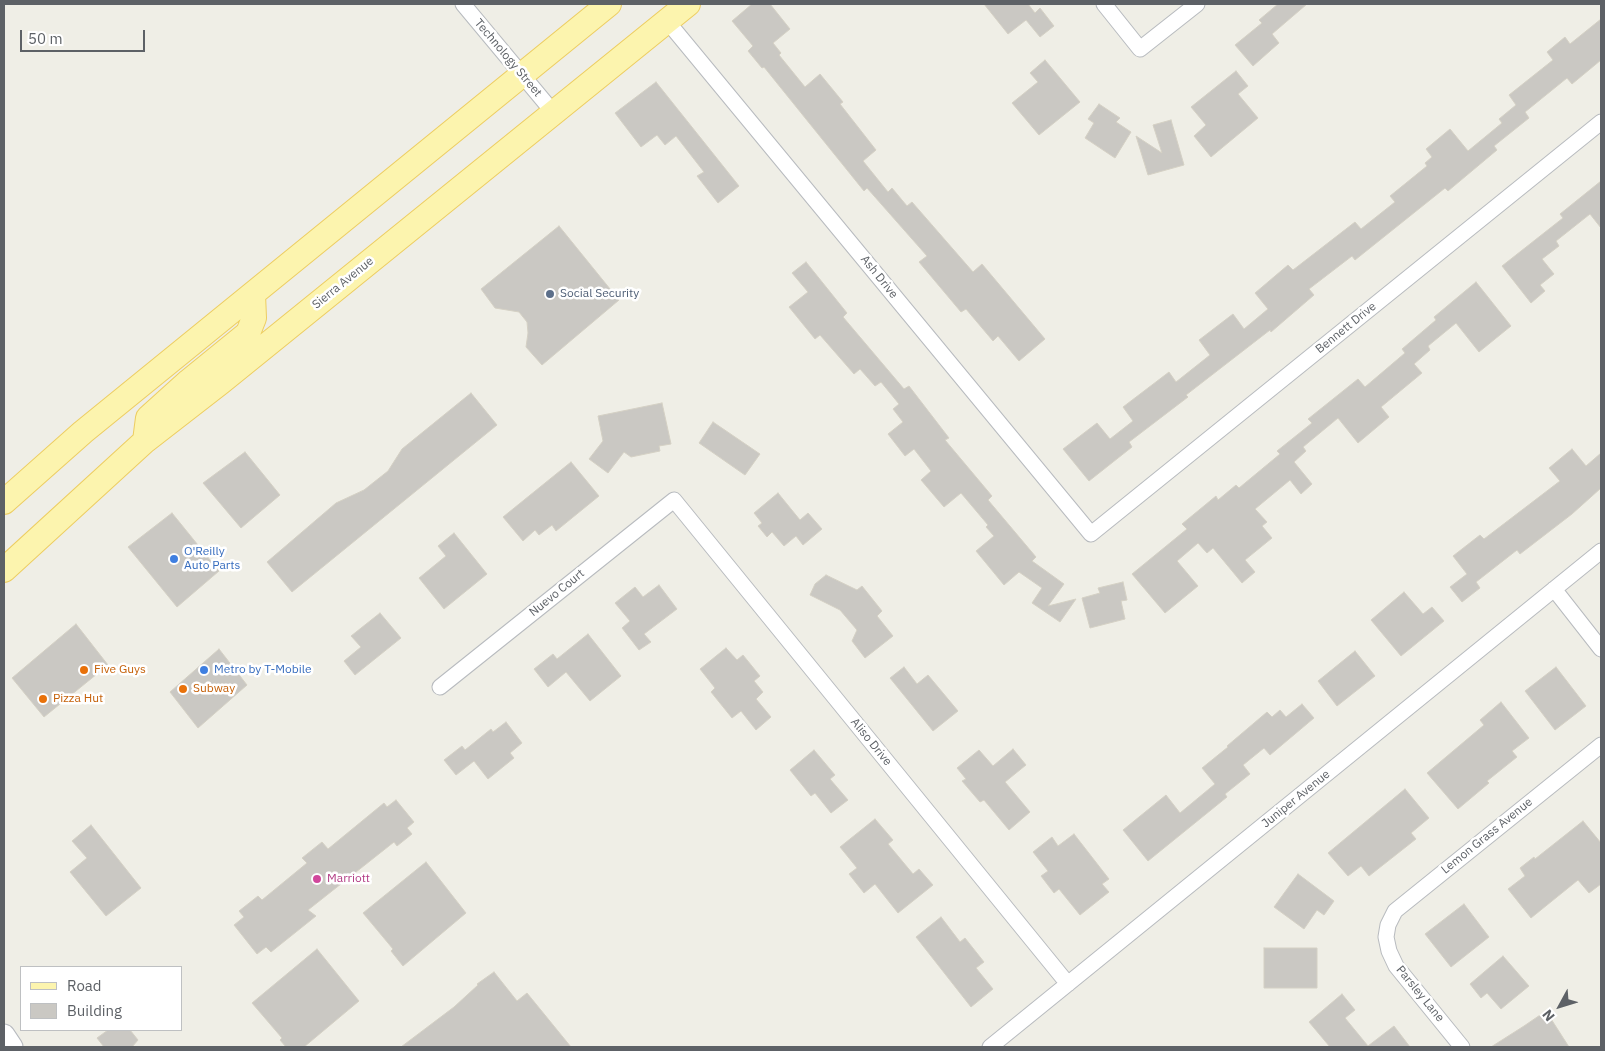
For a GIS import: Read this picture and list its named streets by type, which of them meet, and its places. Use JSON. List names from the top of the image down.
{
  "streets": {
    "main road": ["Sierra Avenue"],
    "street": [
      "Technology Street",
      "Ash Drive",
      "Bennett Drive",
      "Nuevo Court",
      "Aliso Drive",
      "Juniper Avenue",
      "Lemon Grass Avenue",
      "Parsley Lane"
    ]
  },
  "crossings": [
    ["Technology Street", "Sierra Avenue"],
    ["Ash Drive", "Sierra Avenue"],
    ["Ash Drive", "Bennett Drive"],
    ["Nuevo Court", "Aliso Drive"],
    ["Aliso Drive", "Juniper Avenue"],
    ["Lemon Grass Avenue", "Parsley Lane"]
  ],
  "places": [
    "Social Security",
    "O'Reilly Auto Parts",
    "Five Guys",
    "Metro by T-Mobile",
    "Subway",
    "Pizza Hut",
    "Marriott"
  ],
  "legend": ["Road", "Building"],
  "scale_bar": "50 m",
  "north": "bottom left"
}
